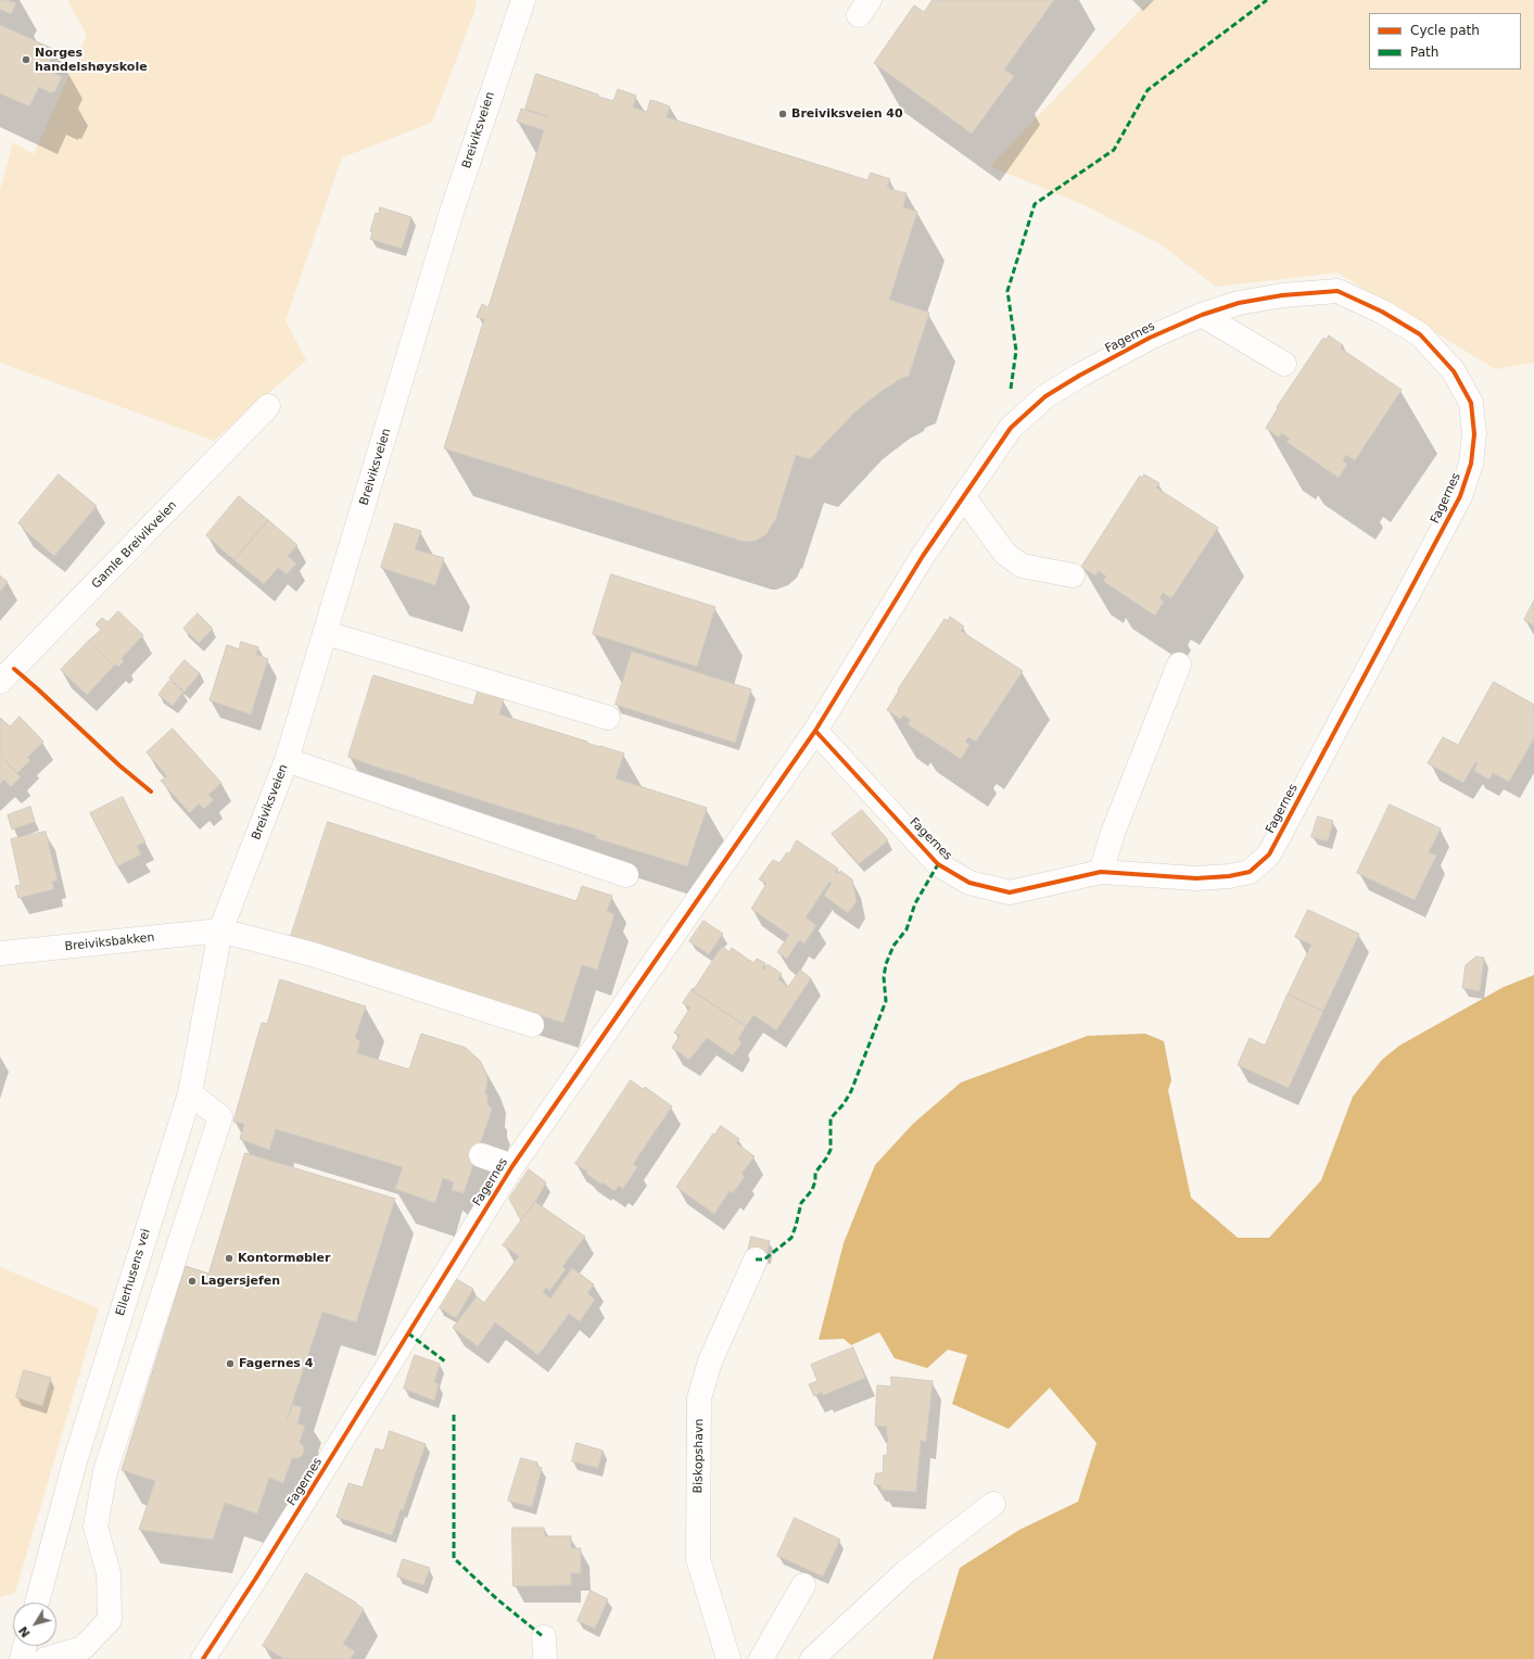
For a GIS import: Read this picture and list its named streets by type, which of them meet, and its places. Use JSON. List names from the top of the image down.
{
  "streets": {
    "street": [
      "Breiviksveien",
      "Fagernes",
      "Gamle Breivikveien",
      "Breiviksbakken",
      "Ellerhusens vei",
      "Biskopshavn"
    ]
  },
  "crossings": [
    ["Breiviksveien", "Breiviksbakken"],
    ["Breiviksveien", "Ellerhusens vei"],
    ["Breiviksbakken", "Ellerhusens vei"]
  ],
  "places": [
    "Norges handelshøyskole",
    "Breiviksveien 40",
    "Kontormøbler",
    "Lagersjefen",
    "Fagernes 4"
  ],
  "legend": ["Cycle path", "Path"],
  "north": "bottom left"
}
